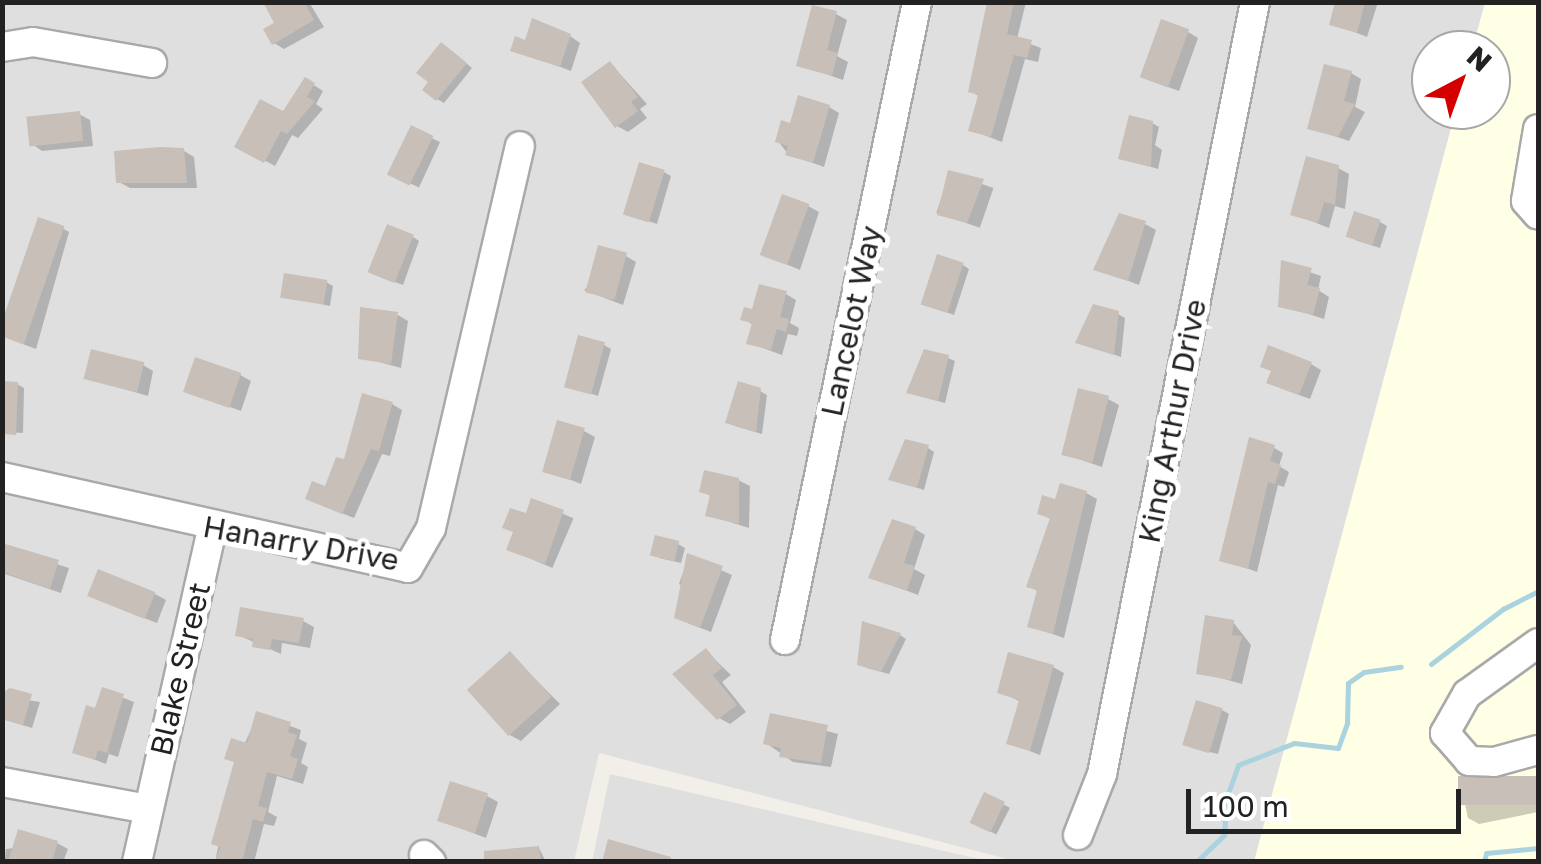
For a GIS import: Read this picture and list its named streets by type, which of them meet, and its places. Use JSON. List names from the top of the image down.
{
  "streets": {
    "street": [
      "Lancelot Way",
      "King Arthur Drive",
      "Hanarry Drive",
      "Blake Street"
    ]
  },
  "crossings": [
    ["Hanarry Drive", "Blake Street"]
  ],
  "scale_bar": "100 m",
  "north": "top right"
}
